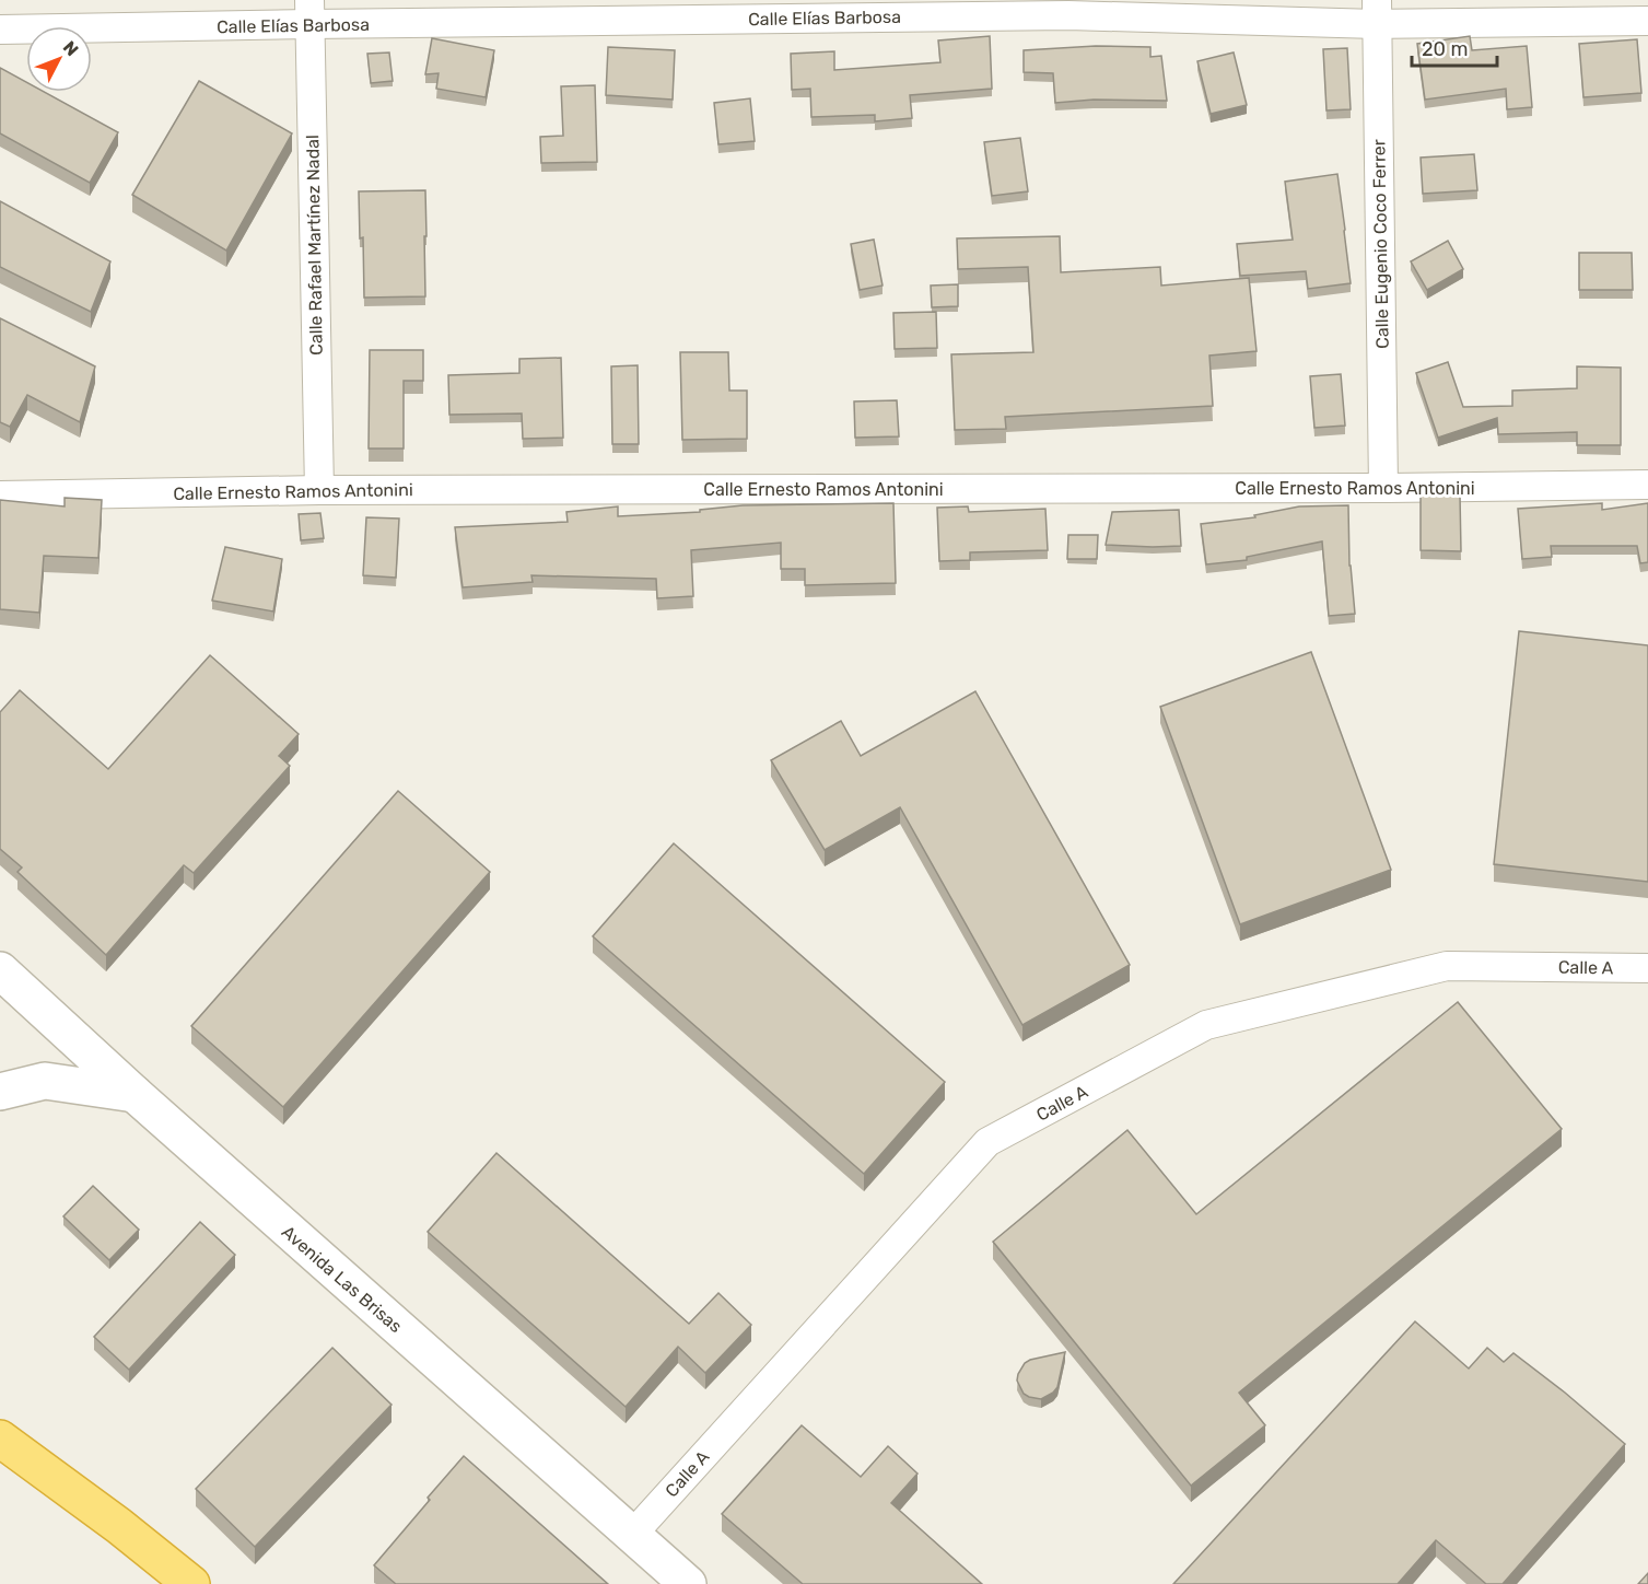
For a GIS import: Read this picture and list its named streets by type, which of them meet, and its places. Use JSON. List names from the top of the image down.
{
  "streets": {
    "street": [
      "Calle Elías Barbosa",
      "Calle Eugenio Coco Ferrer",
      "Calle Rafael Martínez Nadal",
      "Calle Ernesto Ramos Antonini",
      "Calle A",
      "Avenida Las Brisas"
    ]
  },
  "crossings": [
    ["Calle Elías Barbosa", "Calle Eugenio Coco Ferrer"],
    ["Calle Elías Barbosa", "Calle Rafael Martínez Nadal"],
    ["Calle Eugenio Coco Ferrer", "Calle Ernesto Ramos Antonini"],
    ["Calle Rafael Martínez Nadal", "Calle Ernesto Ramos Antonini"],
    ["Calle A", "Avenida Las Brisas"]
  ],
  "scale_bar": "20 m",
  "north": "top right"
}
